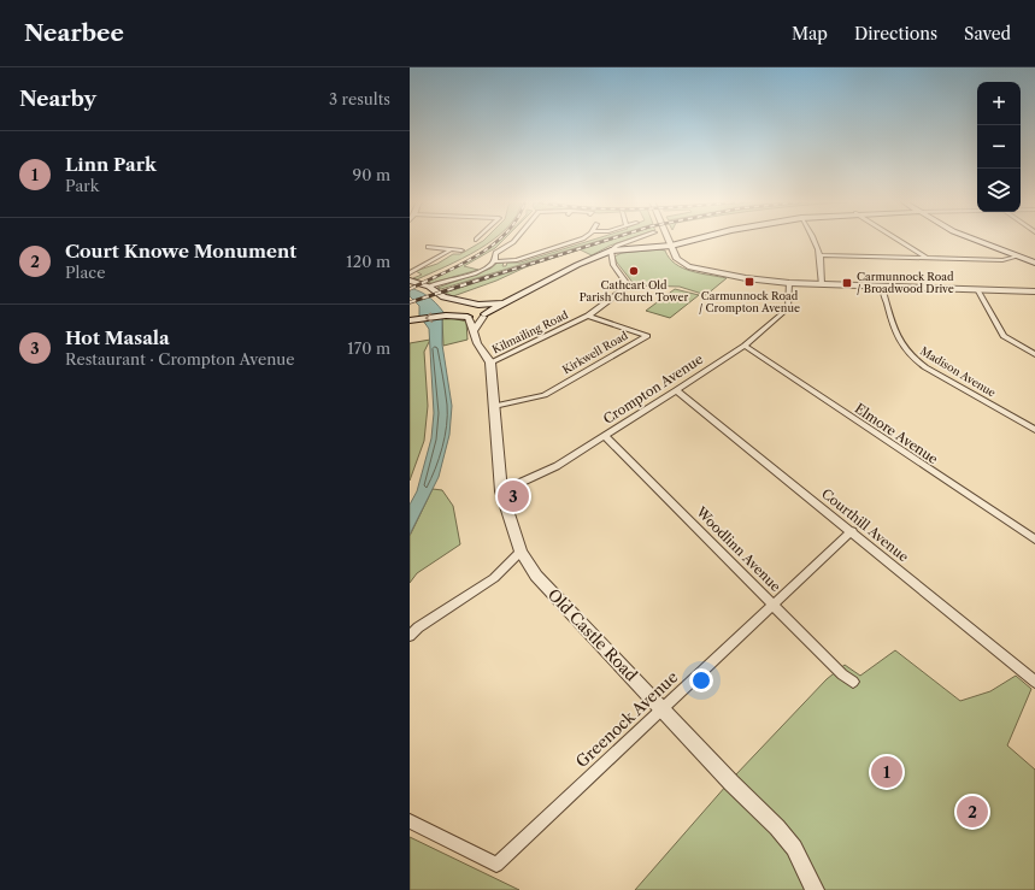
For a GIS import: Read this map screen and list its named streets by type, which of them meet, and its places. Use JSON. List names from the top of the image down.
{
  "streets": {
    "street": [
      "Kilmailing Road",
      "Kirkwell Road",
      "Madison Avenue",
      "Crompton Avenue",
      "Elmore Avenue",
      "Courthill Avenue",
      "Woodlinn Avenue",
      "Old Castle Road",
      "Greenock Avenue"
    ]
  },
  "crossings": [
    ["Kilmailing Road", "Kirkwell Road"],
    ["Kilmailing Road", "Old Castle Road"],
    ["Kirkwell Road", "Old Castle Road"],
    ["Crompton Avenue", "Elmore Avenue"],
    ["Crompton Avenue", "Courthill Avenue"],
    ["Crompton Avenue", "Woodlinn Avenue"],
    ["Crompton Avenue", "Old Castle Road"],
    ["Courthill Avenue", "Greenock Avenue"],
    ["Woodlinn Avenue", "Greenock Avenue"],
    ["Old Castle Road", "Greenock Avenue"]
  ],
  "places": {
    "other": ["Cathcart Old Parish Church Tower"],
    "transit": ["Carmunnock Road / Crompton Avenue", "Carmunnock Road / Broadwood Drive"]
  },
  "page": {
    "header": "Nearbee",
    "nav": ["Map", "Directions", "Saved"],
    "heading": ["Nearby", "3 results"],
    "map_buttons": ["+", "−"],
    "list": [
      {
        "mark": "1",
        "name": "Linn Park",
        "note": "Park",
        "value": "90 m"
      },
      {
        "mark": "2",
        "name": "Court Knowe Monument",
        "note": "Place",
        "value": "120 m"
      },
      {
        "mark": "3",
        "name": "Hot Masala",
        "note": "Restaurant · Crompton Avenue",
        "value": "170 m"
      }
    ],
    "pins": ["3", "1", "2"]
  }
}
